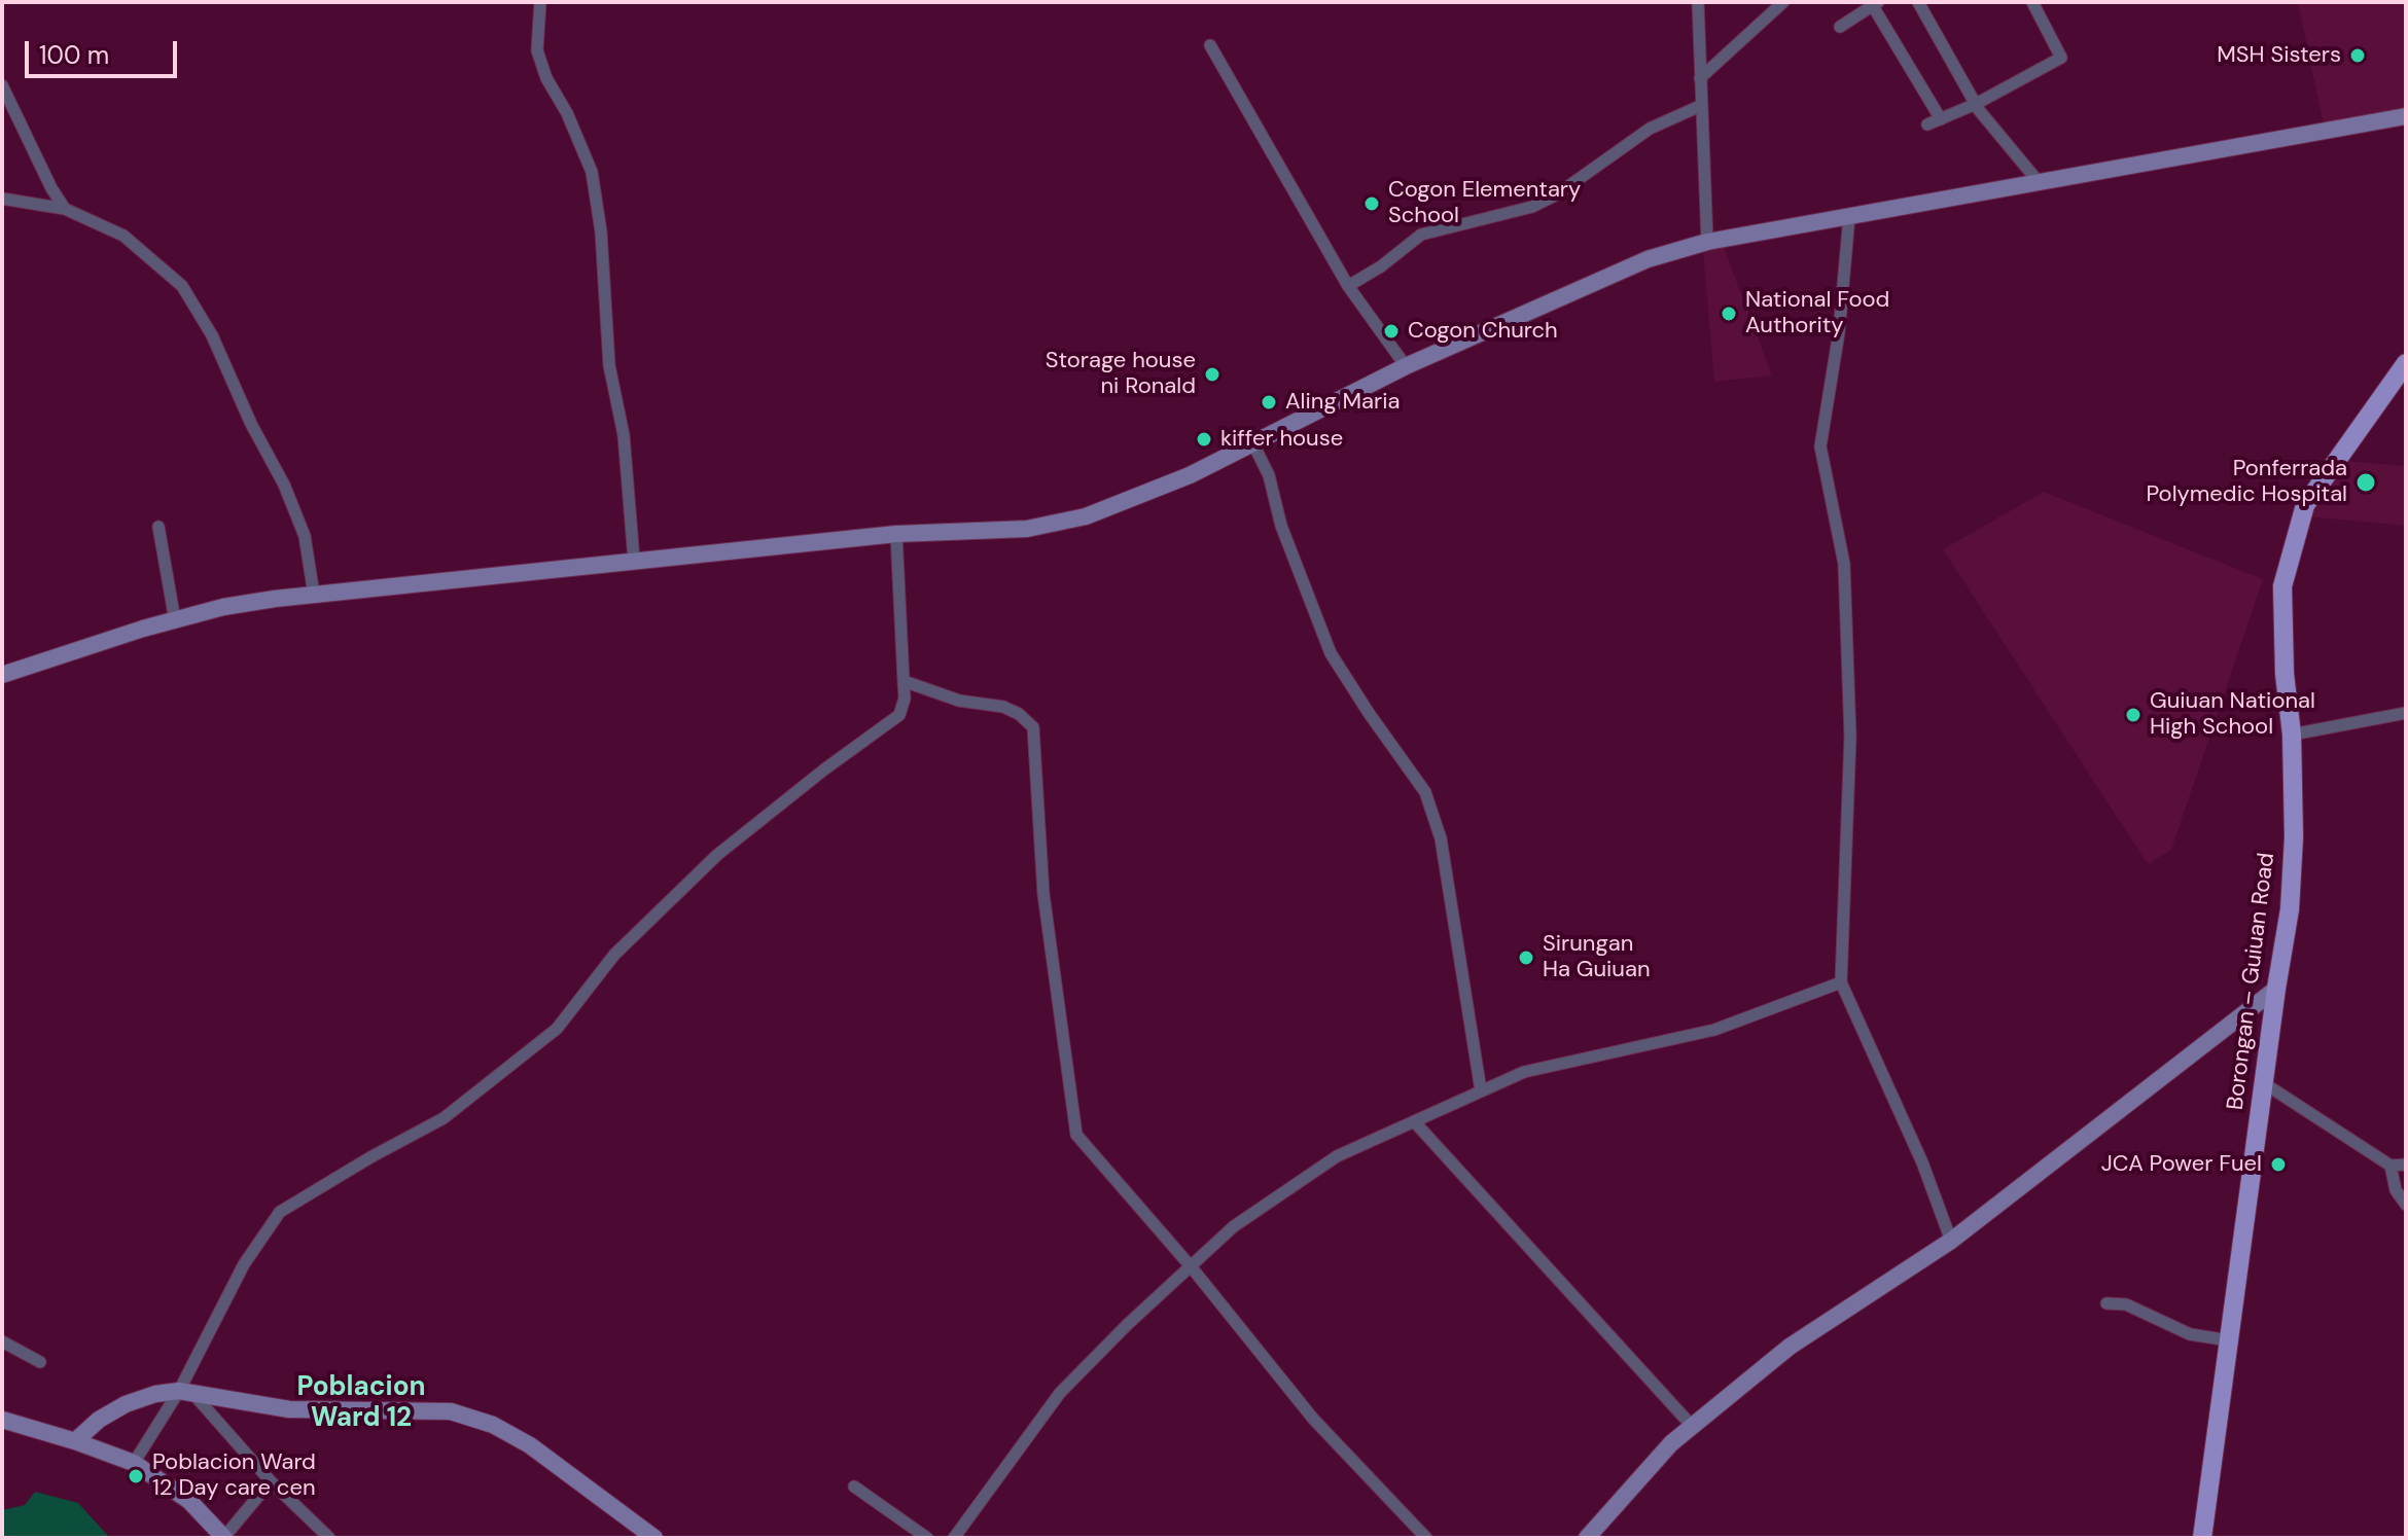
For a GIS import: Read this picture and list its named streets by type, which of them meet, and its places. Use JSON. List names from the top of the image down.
{
  "streets": {
    "main road": ["Borongan – Guiuan Road"]
  },
  "districts": ["Poblacion Ward 12"],
  "places": [
    "MSH Sisters",
    "Cogon Elementary School",
    "National Food Authority",
    "Cogon Church",
    "Storage house ni Ronald",
    "Aling Maria",
    "kiffer house",
    "Ponferrada Polymedic Hospital",
    "Guiuan National High School",
    "Sirungan Ha Guiuan",
    "JCA Power Fuel",
    "Poblacion Ward 12 Day care cen"
  ],
  "scale_bar": "100 m"
}
